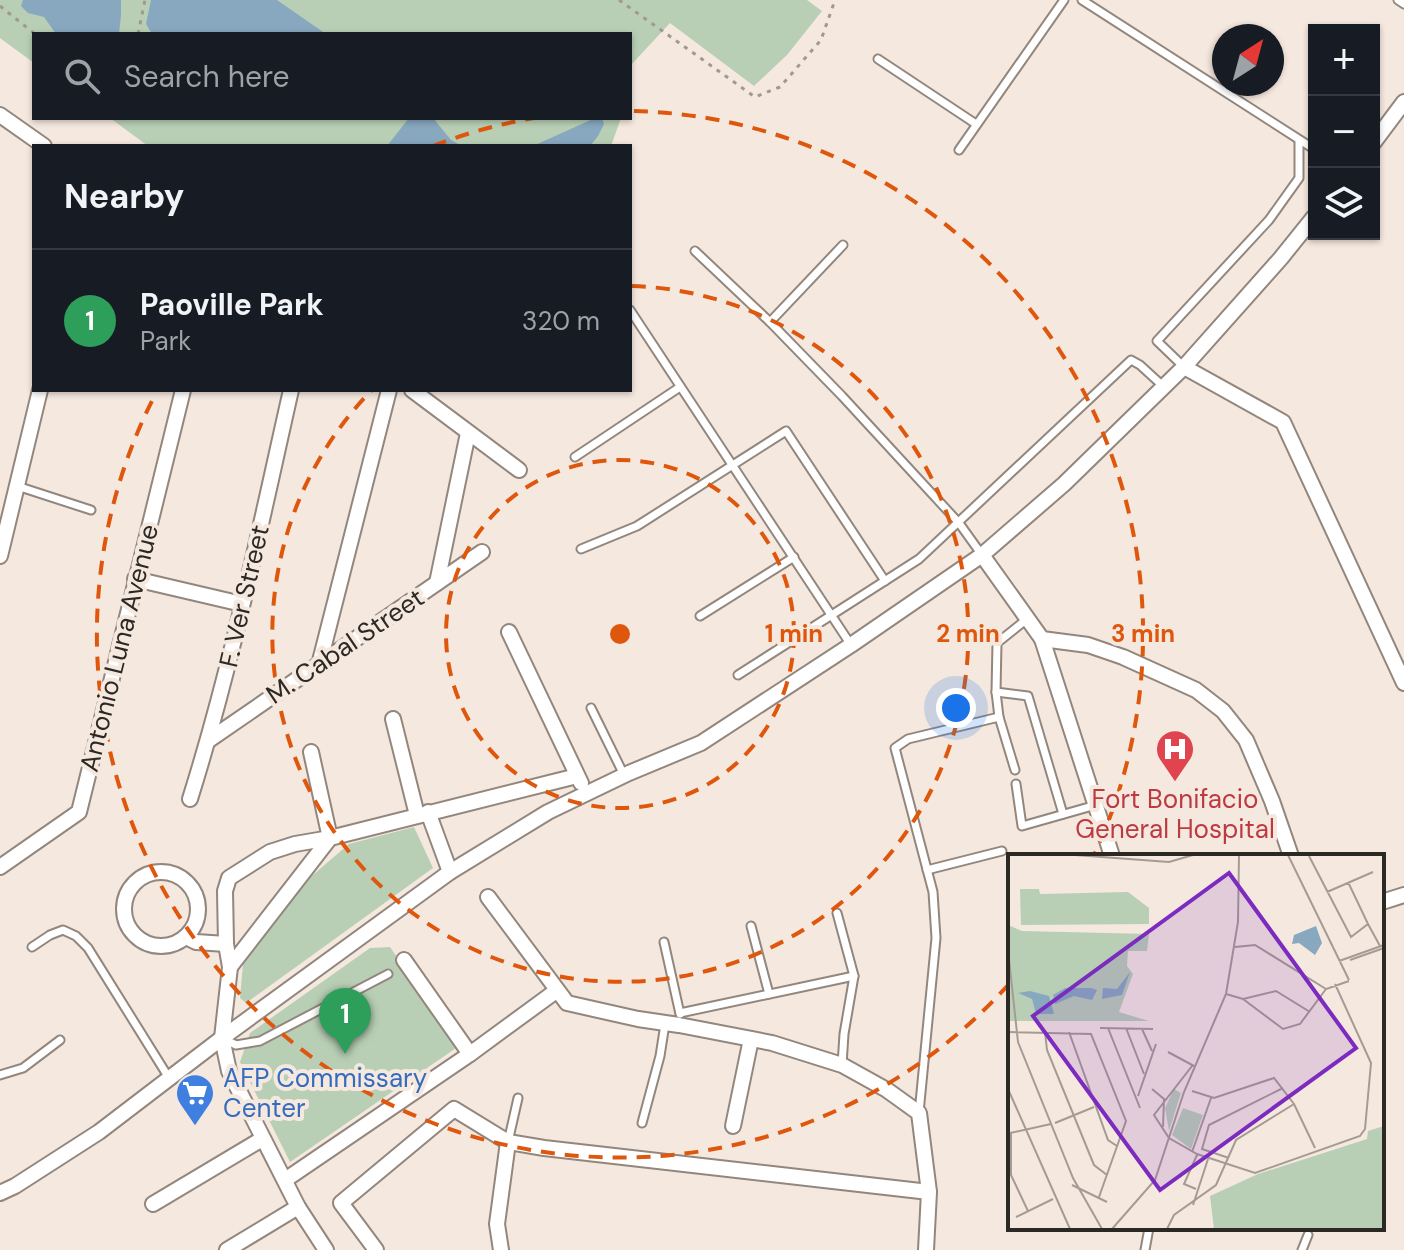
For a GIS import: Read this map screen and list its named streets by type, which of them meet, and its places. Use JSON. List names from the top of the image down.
{
  "streets": {
    "street": ["F. Ver Street", "M. Cabal Street", "Antonio Luna Avenue"]
  },
  "crossings": [
    ["F. Ver Street", "M. Cabal Street"]
  ],
  "places": {
    "hospital": ["Fort Bonifacio General Hospital"],
    "supermarket": ["AFP Commissary Center"]
  },
  "north": "top right",
  "page": {
    "map_buttons": ["+", "−"],
    "search": "Search here",
    "heading": "Nearby",
    "list": [
      {
        "mark": "1",
        "name": "Paoville Park",
        "note": "Park",
        "value": "320 m"
      }
    ],
    "pins": "1"
  },
  "rings": ["1 min", "2 min", "3 min"]
}
